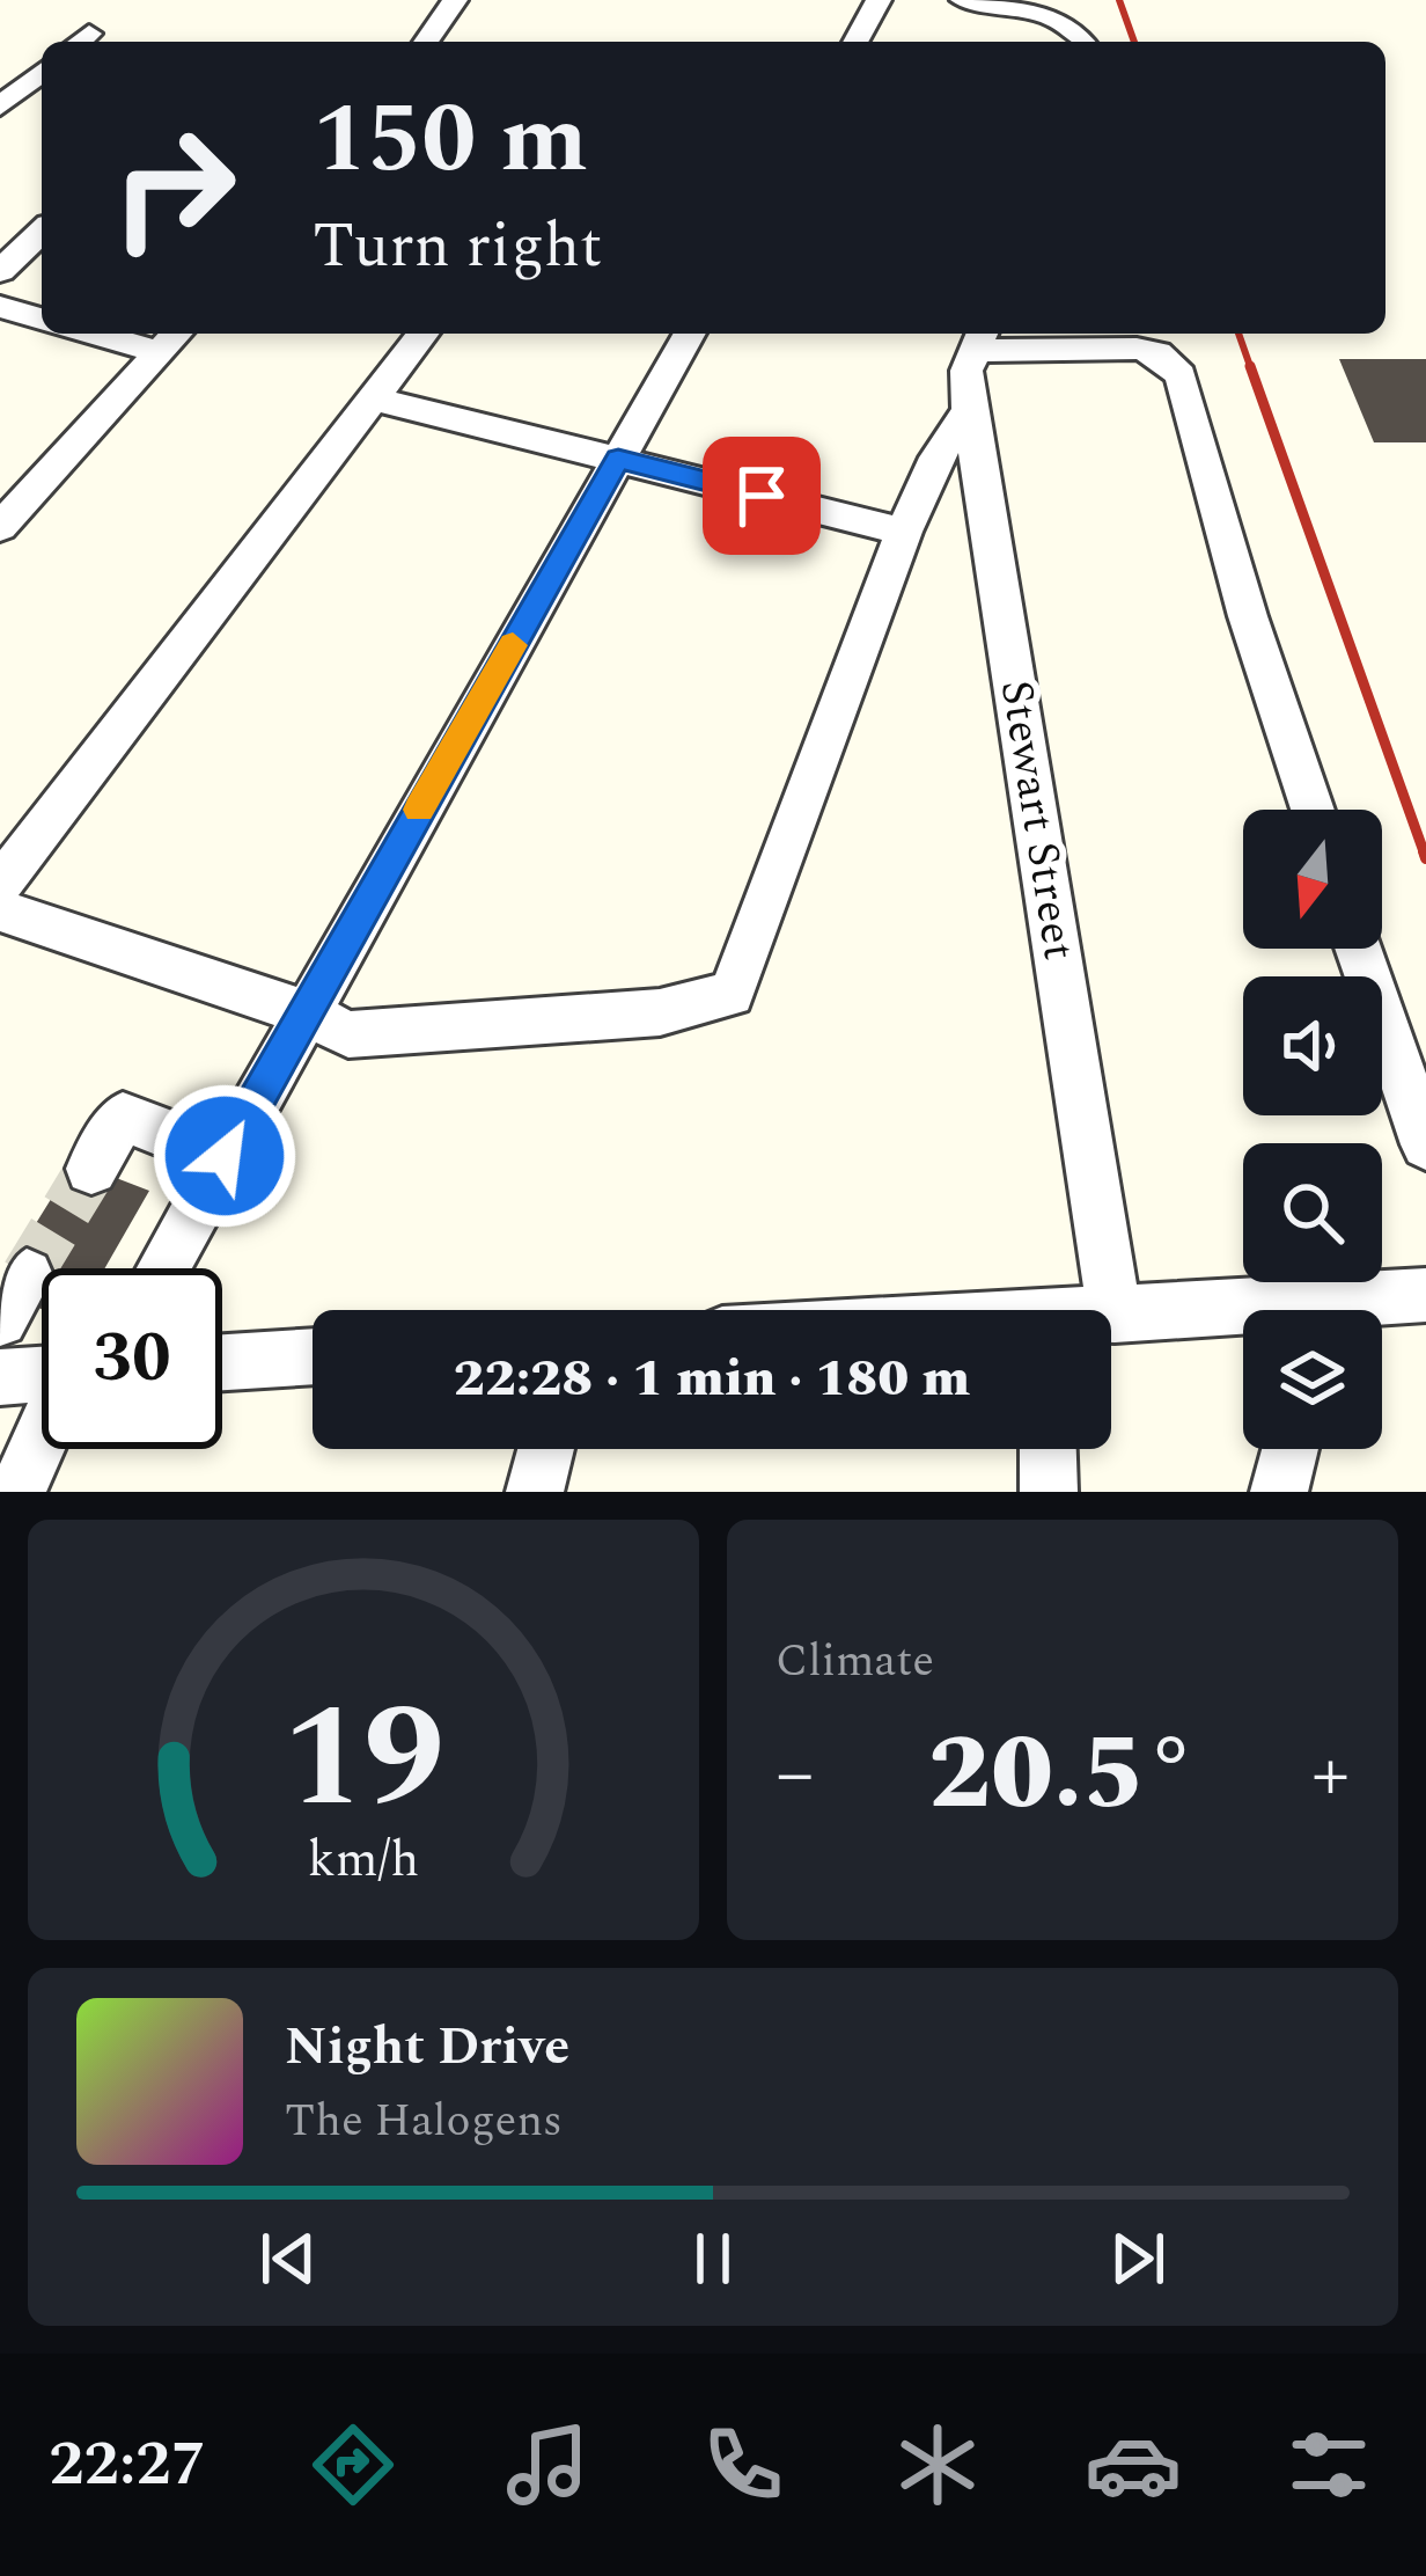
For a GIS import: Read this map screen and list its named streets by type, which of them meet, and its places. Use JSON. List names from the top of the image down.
{
  "streets": {
    "street": ["Stewart Street"]
  },
  "north": "bottom",
  "page": {
    "turn": ["150 m", "Turn right"],
    "limit": "30",
    "trip": "22:28 · 1 min · 180 m",
    "tile": "Climate",
    "heat": ["−", "20.5°", "+"],
    "song": ["Night Drive", "The Halogens"],
    "tabs": "22:27",
    "gauge": ["19", "km/h"]
  }
}
